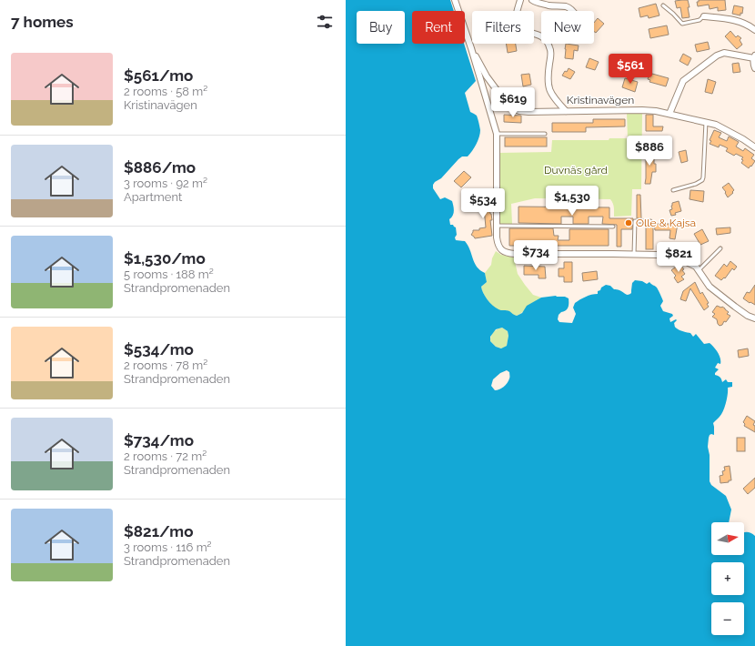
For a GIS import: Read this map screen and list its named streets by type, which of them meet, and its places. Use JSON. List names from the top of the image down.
{
  "streets": {
    "street": ["Kristinavägen"]
  },
  "parks": ["Duvnäs gård"],
  "places": ["Olle & Kajsa"],
  "north": "right",
  "page": {
    "heading": "7 homes",
    "chip": [
      "Buy",
      "Rent",
      "Filters",
      "New"
    ],
    "list": [
      {
        "name": "$561/mo",
        "note": "2 rooms · 58 m² · Kristinavägen"
      },
      {
        "name": "$886/mo",
        "note": "3 rooms · 92 m² · Apartment"
      },
      {
        "name": "$1,530/mo",
        "note": "5 rooms · 188 m² · Strandpromenaden"
      },
      {
        "name": "$534/mo",
        "note": "2 rooms · 78 m² · Strandpromenaden"
      },
      {
        "name": "$734/mo",
        "note": "2 rooms · 72 m² · Strandpromenaden"
      },
      {
        "name": "$821/mo",
        "note": "3 rooms · 116 m² · Strandpromenaden"
      }
    ],
    "price": [
      "$561",
      "$619",
      "$886",
      "$1,530",
      "$534",
      "$734",
      "$821"
    ],
    "map_buttons": ["+", "−"]
  }
}
